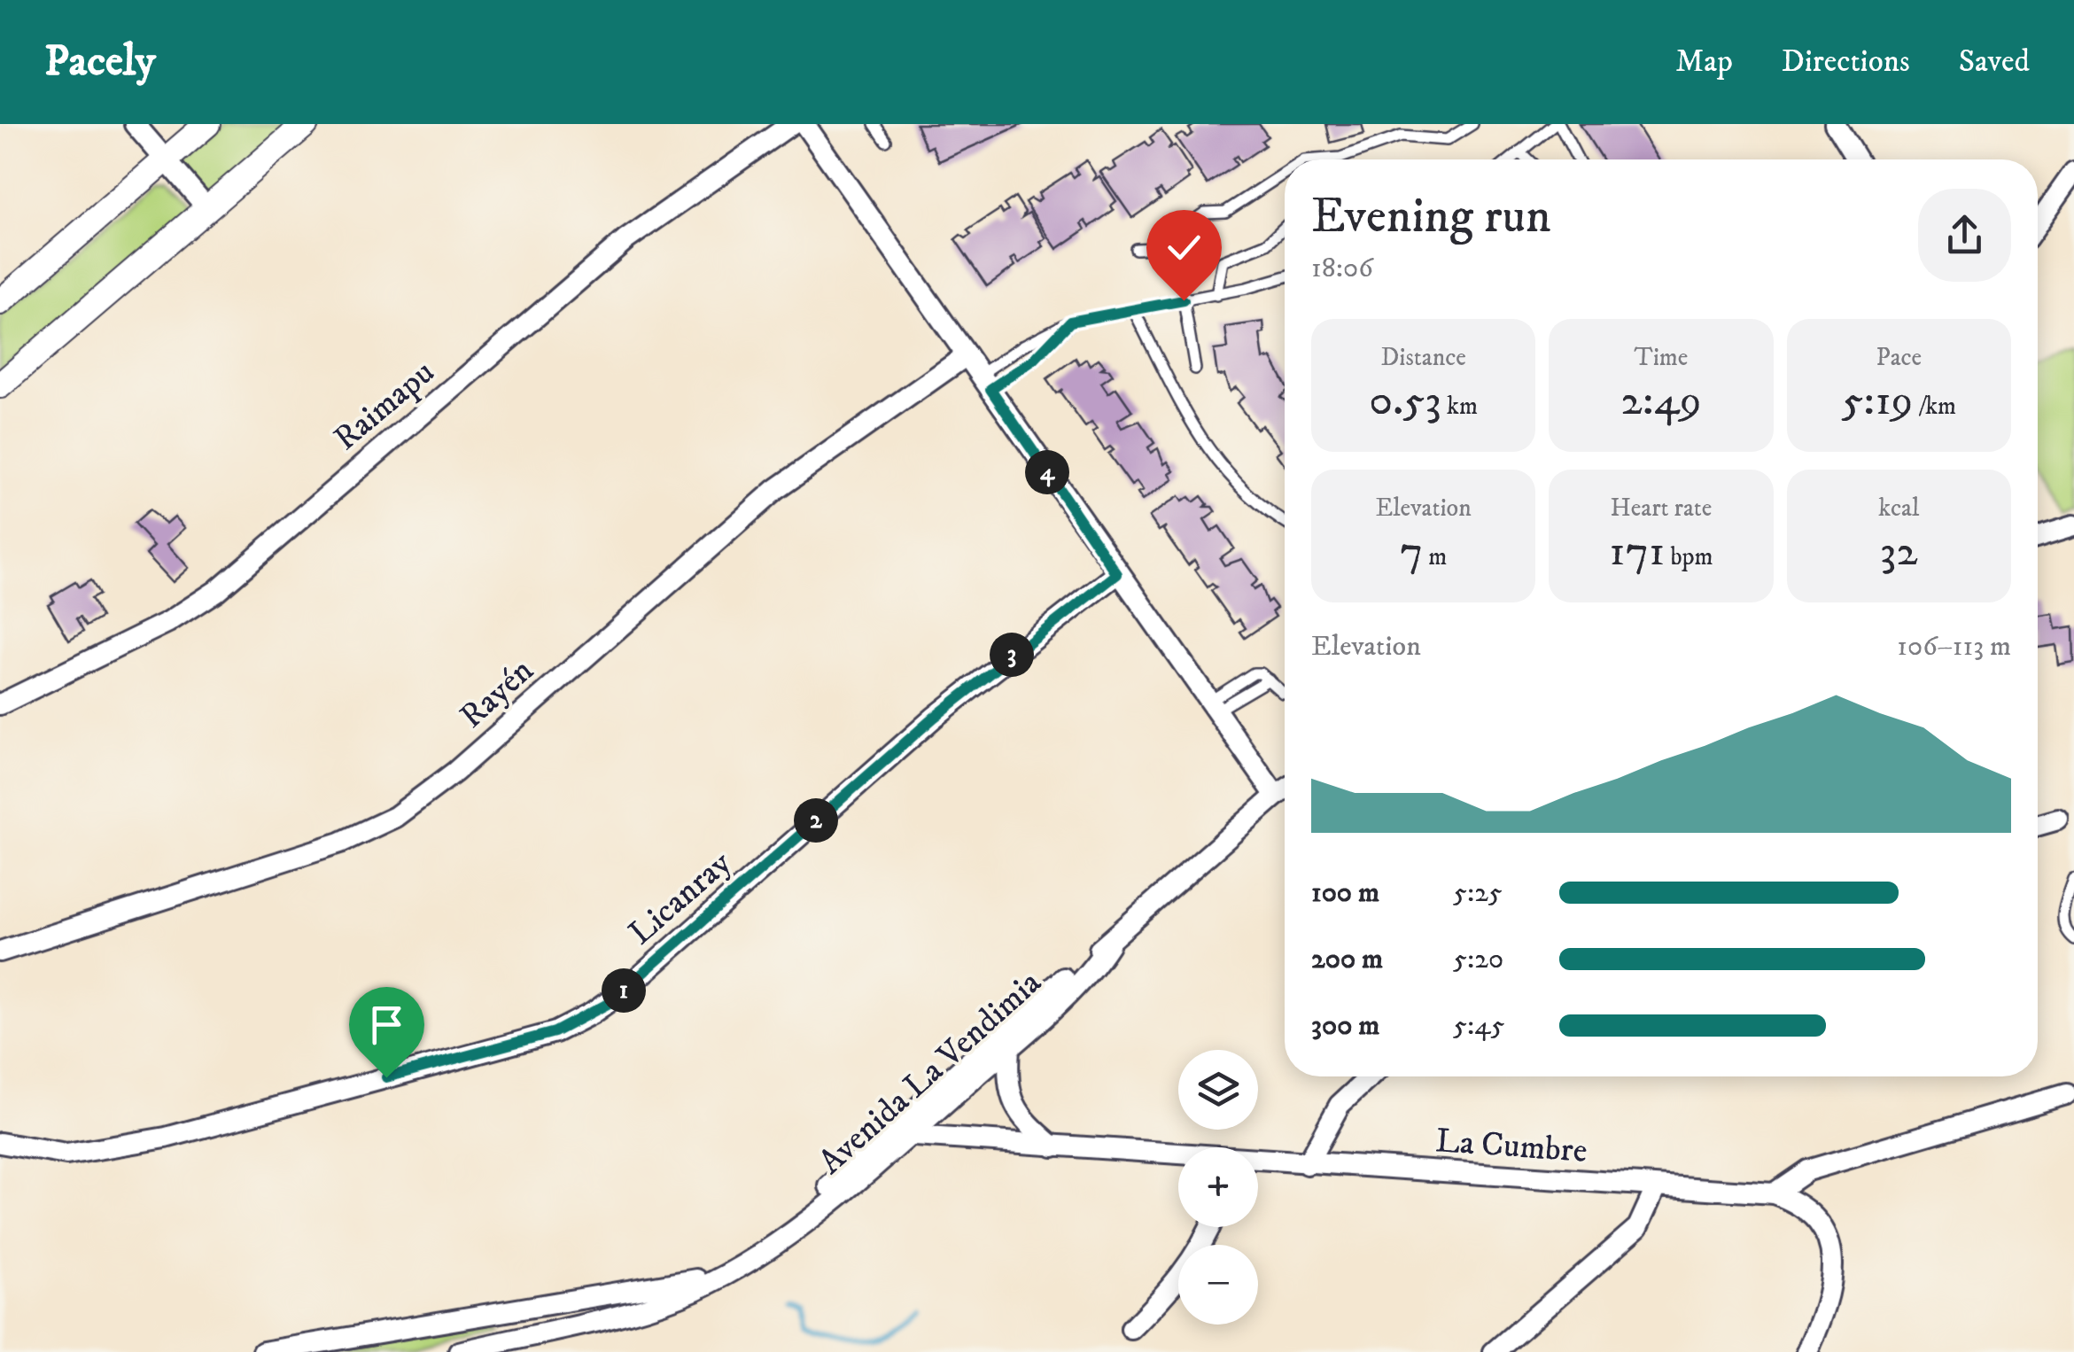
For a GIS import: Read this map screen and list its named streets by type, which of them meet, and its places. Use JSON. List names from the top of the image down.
{
  "streets": {
    "street": [
      "Raimapu",
      "Rayén",
      "Licanray",
      "Avenida La Vendimia",
      "La Cumbre"
    ]
  },
  "crossings": [
    ["Avenida La Vendimia", "La Cumbre"]
  ],
  "page": {
    "header": "Pacely",
    "nav": ["Map", "Directions", "Saved"],
    "heading": ["Evening run", "18:06"],
    "stats": [
      ["Distance", "0.53 km"],
      ["Time", "2:49"],
      ["Pace", "5:19 /km"],
      ["Elevation", "7 m"],
      ["Heart rate", "171 bpm"],
      ["kcal", "32"]
    ],
    "pins": [
      "4",
      "3",
      "2",
      "1"
    ],
    "chart": ["Elevation", "106–113 m"],
    "list": [
      {
        "name": "100 m",
        "note": "5:25"
      },
      {
        "name": "200 m",
        "note": "5:20"
      },
      {
        "name": "300 m",
        "note": "5:45"
      }
    ],
    "map_buttons": ["+", "−"]
  }
}
